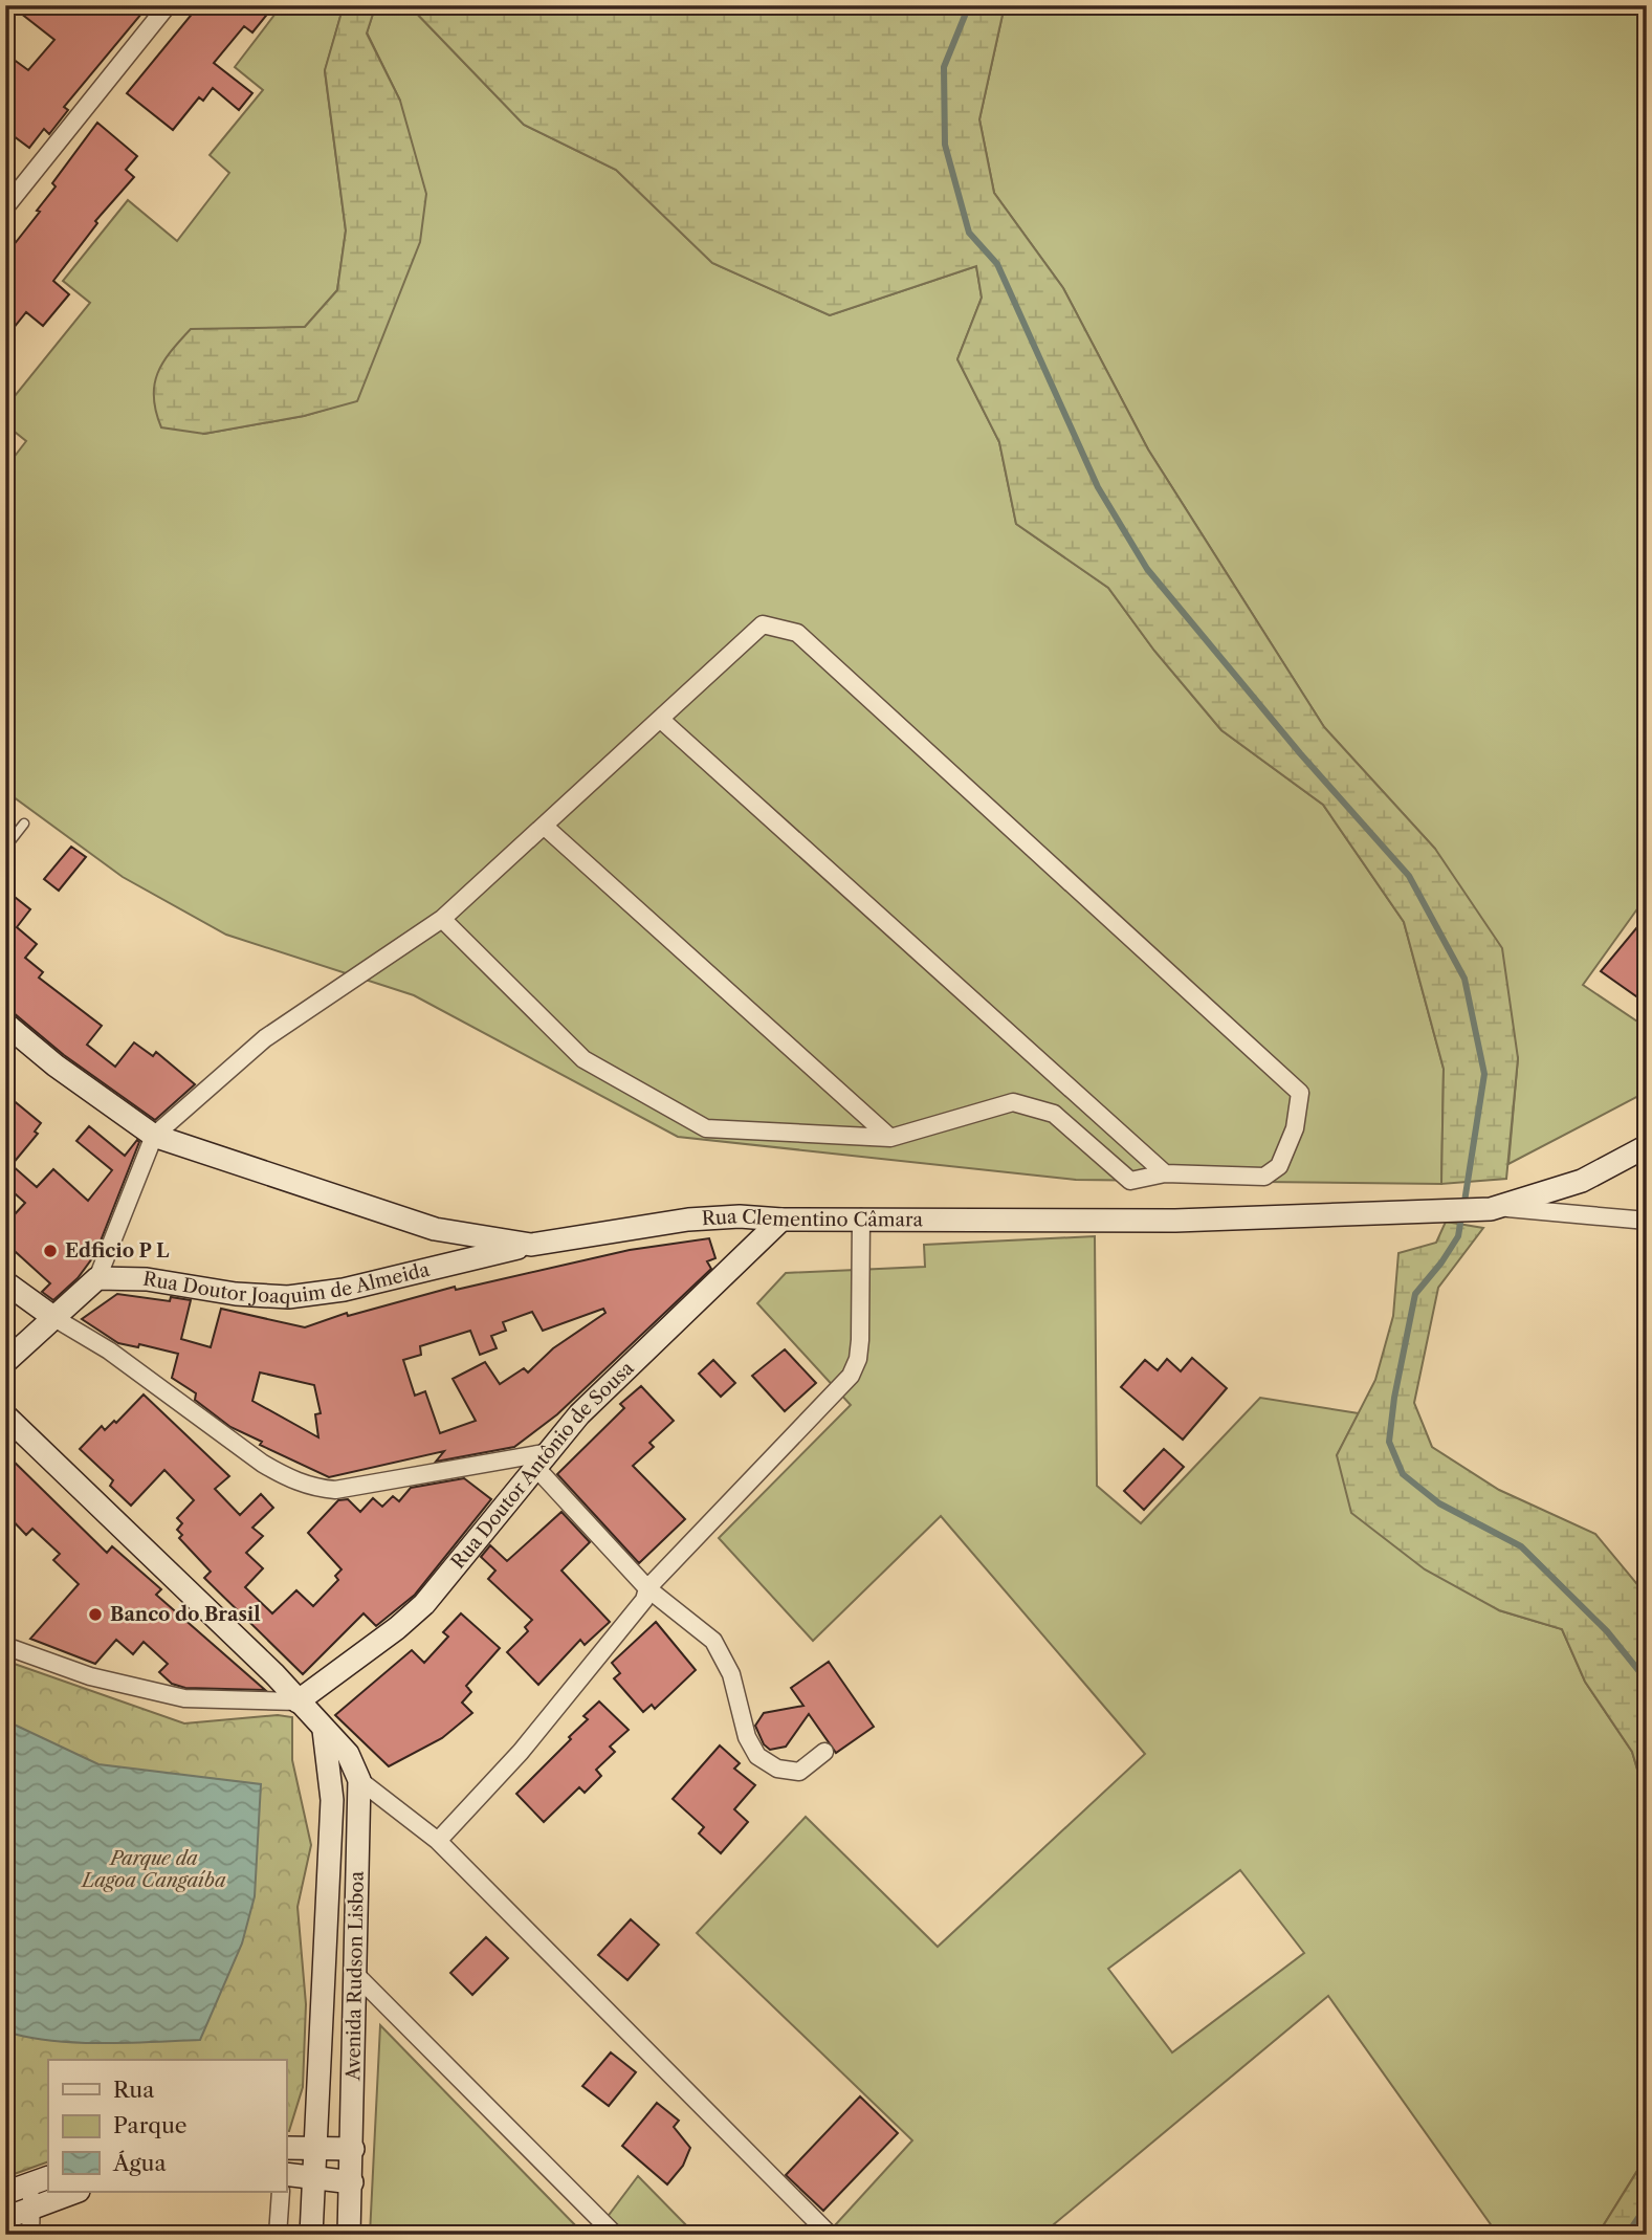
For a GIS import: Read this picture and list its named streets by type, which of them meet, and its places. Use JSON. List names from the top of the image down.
{
  "streets": {
    "main road": [
      "Rua Clementino Câmara",
      "Rua Doutor Joaquim de Almeida",
      "Rua Doutor Antônio de Sousa",
      "Avenida Rudson Lisboa"
    ]
  },
  "crossings": [
    ["Rua Clementino Câmara", "Rua Doutor Joaquim de Almeida"],
    ["Rua Clementino Câmara", "Rua Doutor Antônio de Sousa"],
    ["Rua Doutor Antônio de Sousa", "Avenida Rudson Lisboa"]
  ],
  "parks": ["Parque da Lagoa Cangaíba"],
  "places": ["Edficio P L", "Banco do Brasil"],
  "legend": ["Rua", "Parque", "Água"]
}
